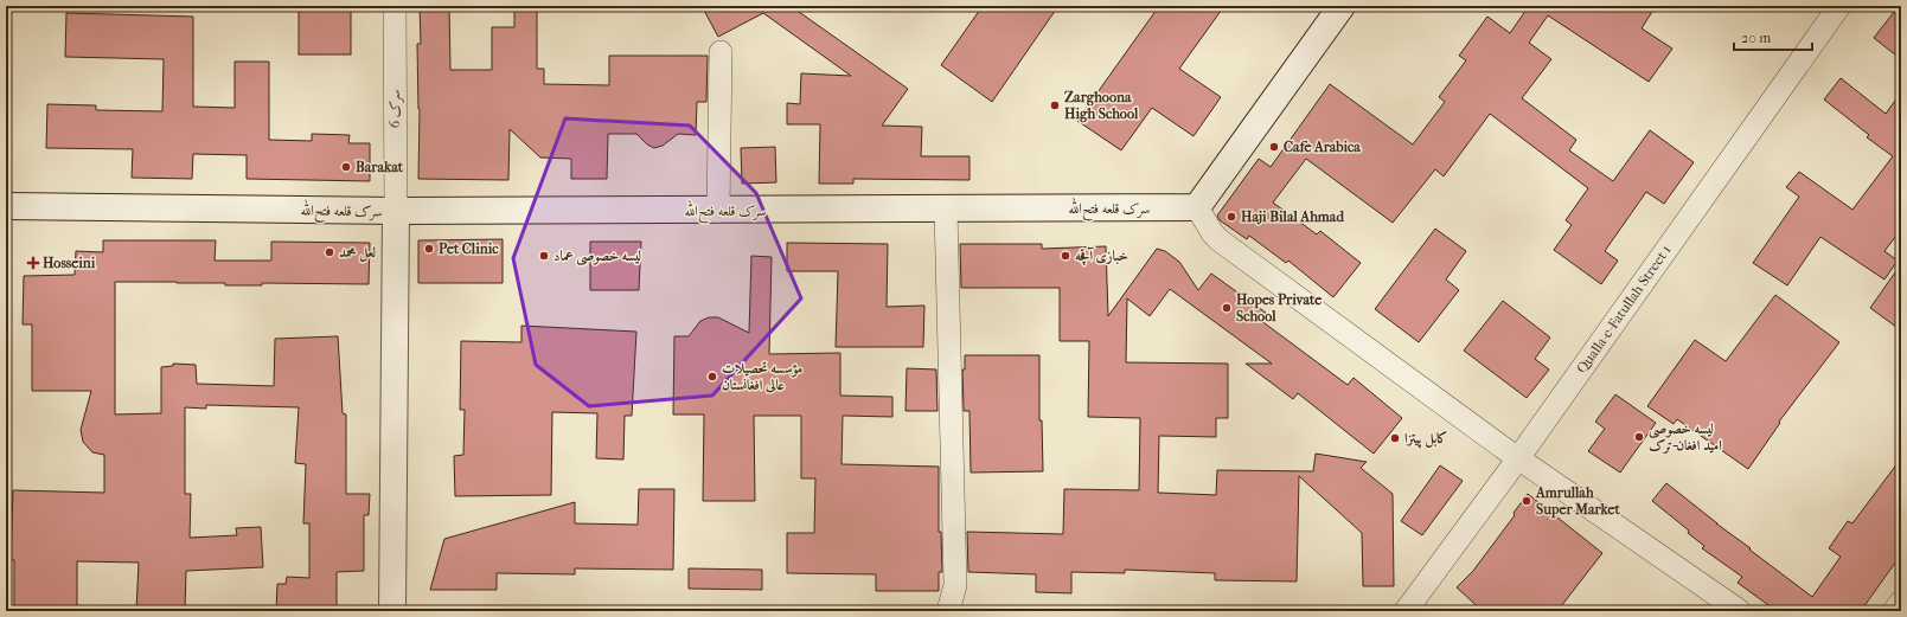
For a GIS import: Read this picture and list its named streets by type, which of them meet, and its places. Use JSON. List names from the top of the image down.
{
  "streets": {
    "main road": ["سرک قلعه فتح‌الله"],
    "street": ["سرک 6", "Qualla-e-Fatullah Street 1"]
  },
  "crossings": [
    ["سرک 6", "سرک قلعه فتح‌الله"]
  ],
  "places": {
    "other": [
      "Zarghoona High School",
      "Cafe Arabica",
      "Barakat",
      "Haji Bilal Ahmad",
      "Pet Clinic",
      "لعل محمد",
      "لیسه خصوصی عماد",
      "خبازی آقچه",
      "Hopes Private School",
      "مؤسسه تحصیلات عالی افغانستان",
      "لیسه خصوصی امید افغان-ترک",
      "کابل پیتزا",
      "Amrullah Super Market"
    ],
    "health": ["Hosseini"]
  },
  "scale_bar": "20 m"
}
